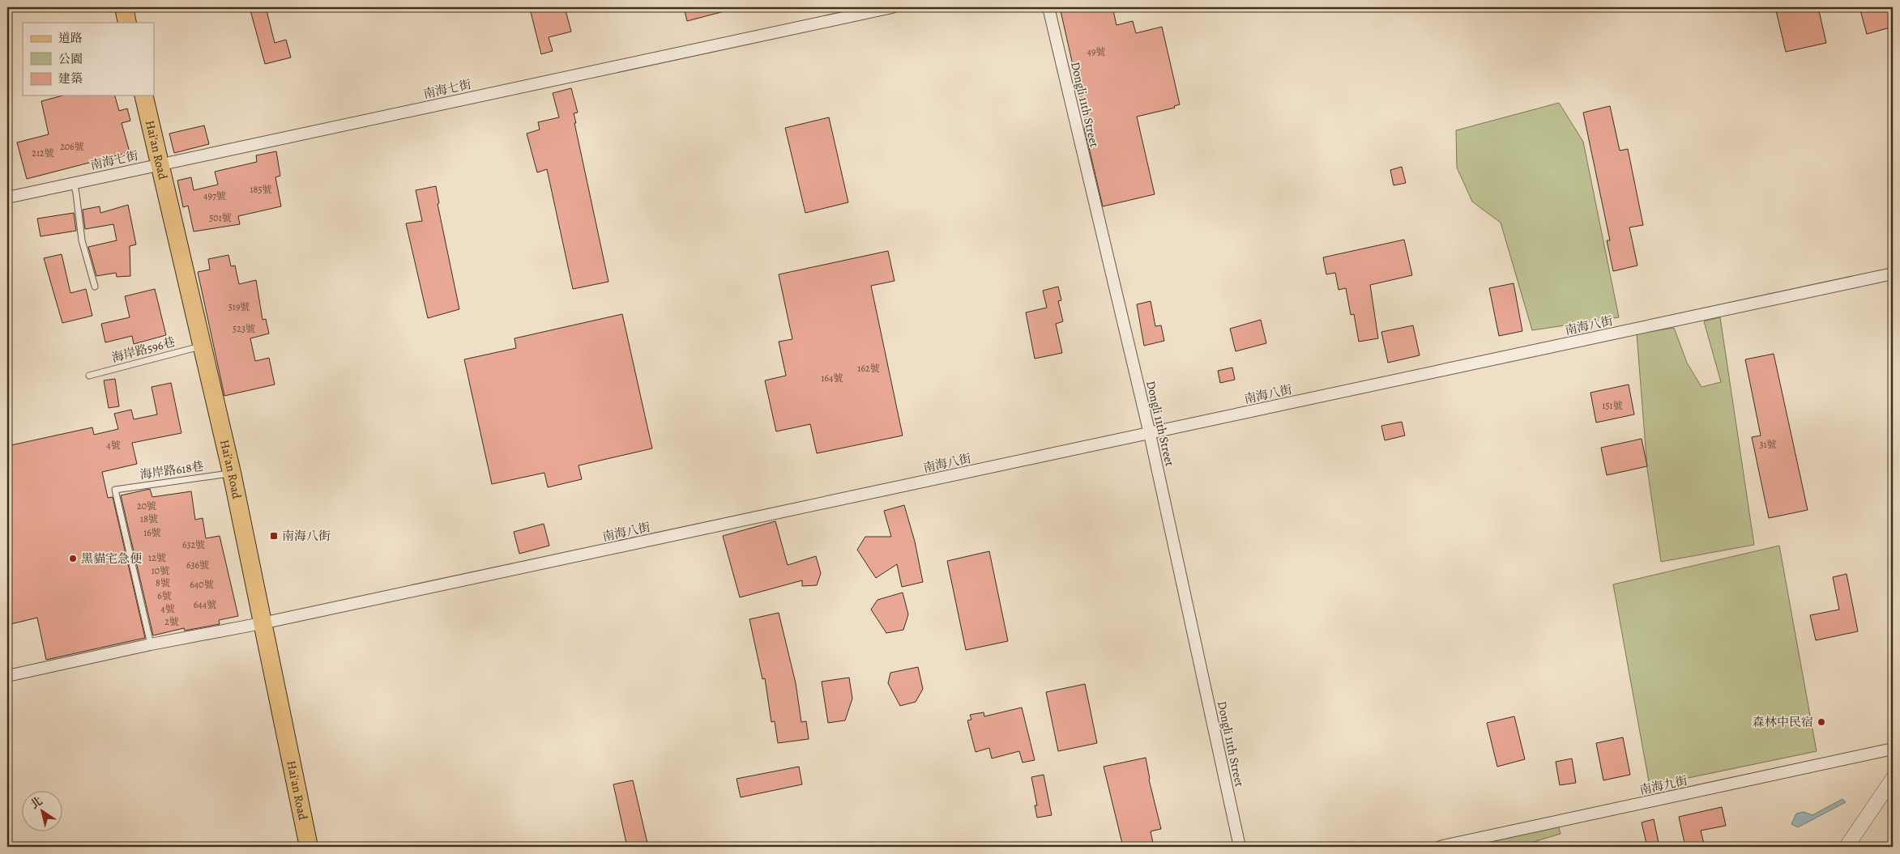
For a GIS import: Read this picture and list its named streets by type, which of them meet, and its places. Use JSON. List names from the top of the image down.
{
  "streets": {
    "main road": ["Hai'an Road"],
    "street": [
      "南海七街",
      "Dongli 11th Street",
      "南海八街",
      "南海九街"
    ],
    "lane": ["海岸路596巷", "海岸路618巷"]
  },
  "crossings": [
    ["南海七街", "Hai'an Road"],
    ["Dongli 11th Street", "南海八街"],
    ["Hai'an Road", "南海八街"],
    ["Hai'an Road", "海岸路596巷"],
    ["Hai'an Road", "海岸路618巷"],
    ["南海八街", "海岸路618巷"]
  ],
  "places": {
    "transit": ["南海八街"],
    "other": ["黑貓宅急便", "森林中民宿"]
  },
  "house_numbers": [
    "49號",
    "206號",
    "212號",
    "185號",
    "497號",
    "501號",
    "519號",
    "523號",
    "162號",
    "164號",
    "151號",
    "31號",
    "4號",
    "20號",
    "18號",
    "16號",
    "632號",
    "12號",
    "636號",
    "10號",
    "8號",
    "640號",
    "6號",
    "644號",
    "4號",
    "2號"
  ],
  "legend": ["道路", "公園", "建築"],
  "north": "top left"
}
